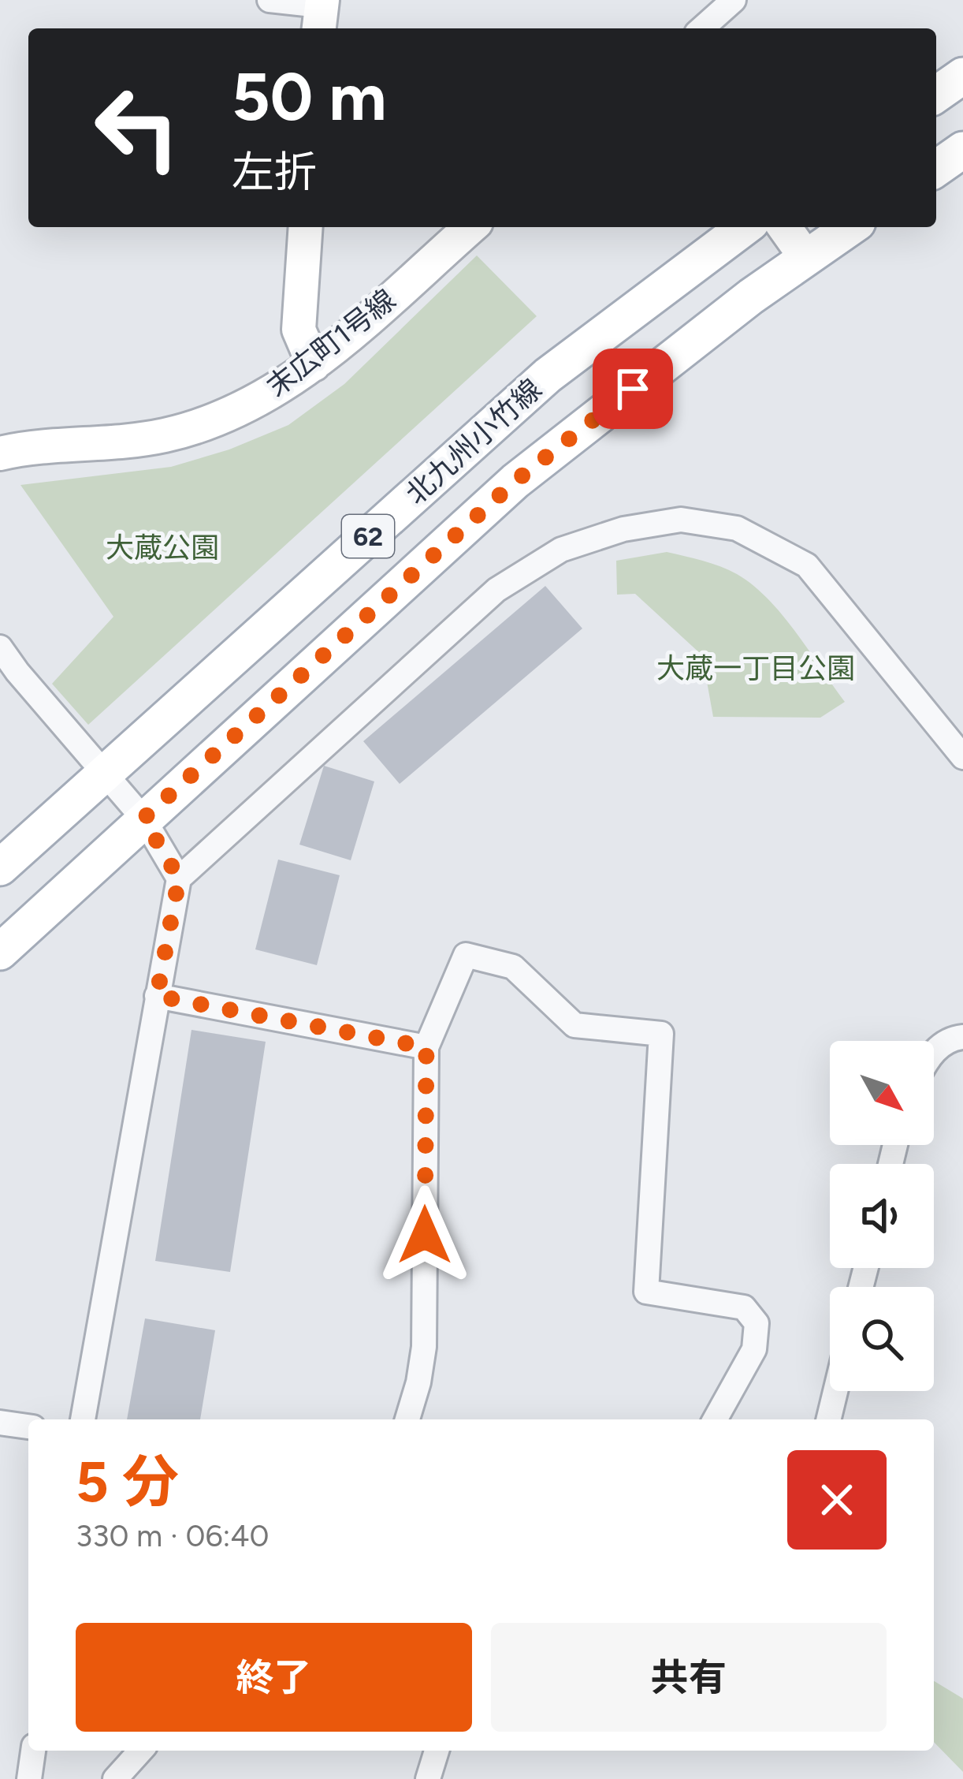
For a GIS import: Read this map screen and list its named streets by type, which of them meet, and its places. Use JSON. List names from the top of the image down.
{
  "streets": {
    "main road": ["北九州小竹線", "62"],
    "street": ["末広町1号線"]
  },
  "parks": ["大蔵公園", "大蔵一丁目公園"],
  "north": "bottom right",
  "page": {
    "turn": ["50 m", "左折"],
    "heading": ["5 分", "330 m · 06:40"],
    "buttons": ["終了", "共有"]
  }
}
